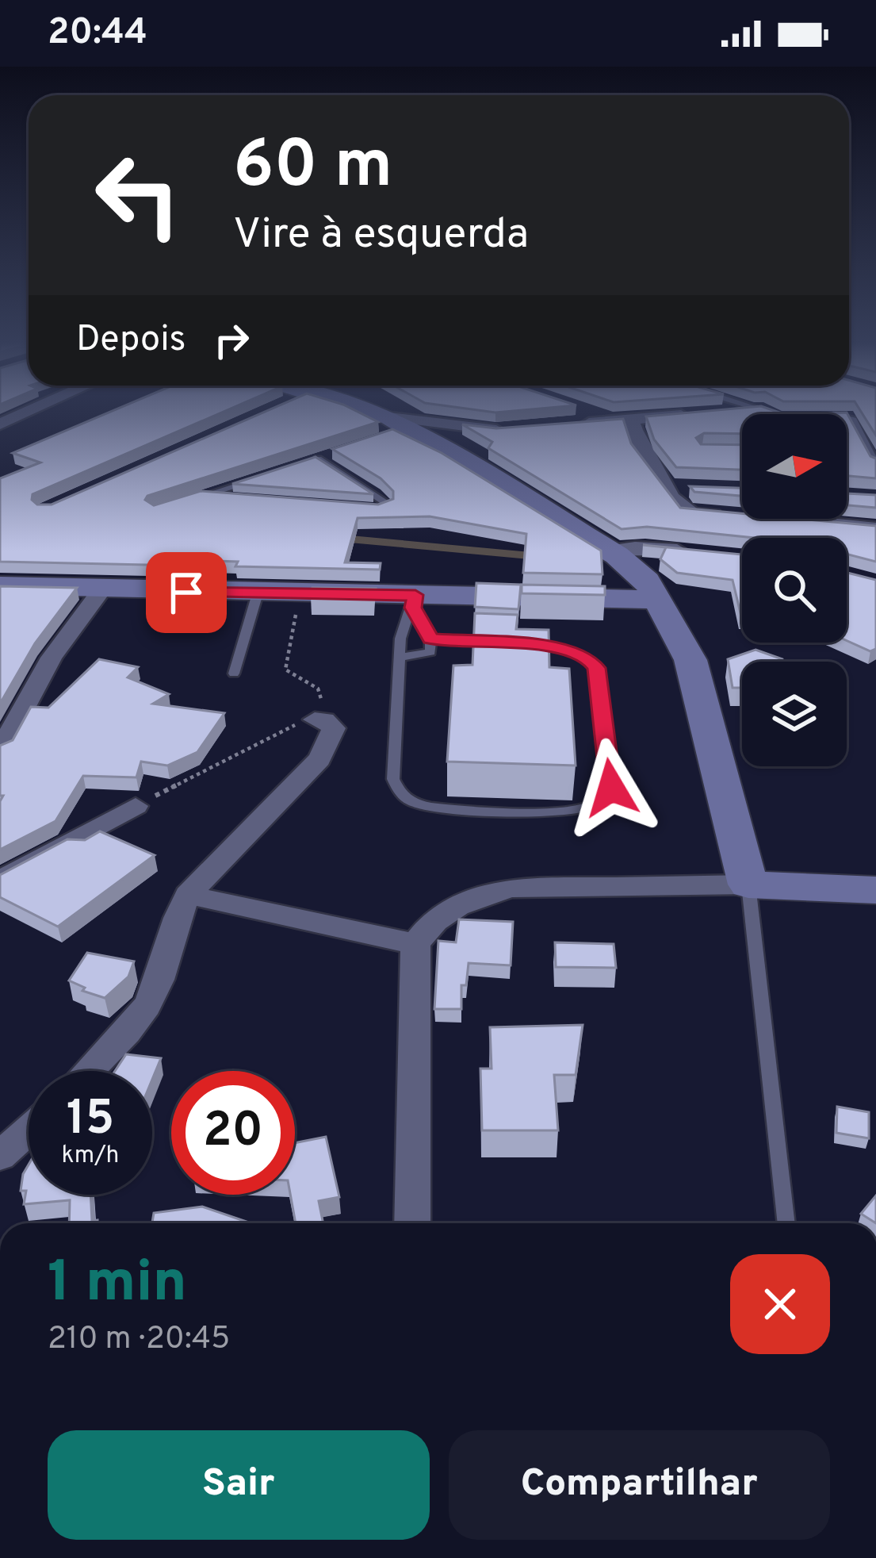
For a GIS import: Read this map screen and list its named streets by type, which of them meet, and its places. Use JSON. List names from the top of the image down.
{
  "north": "right",
  "page": {
    "status": "20:44",
    "turn": ["60 m", "Vire à esquerda"],
    "then": "Depois",
    "speed": "15 km/h",
    "limit": "20",
    "heading": ["1 min", "210 m · 20:45"],
    "buttons": ["Sair", "Compartilhar"]
  }
}
